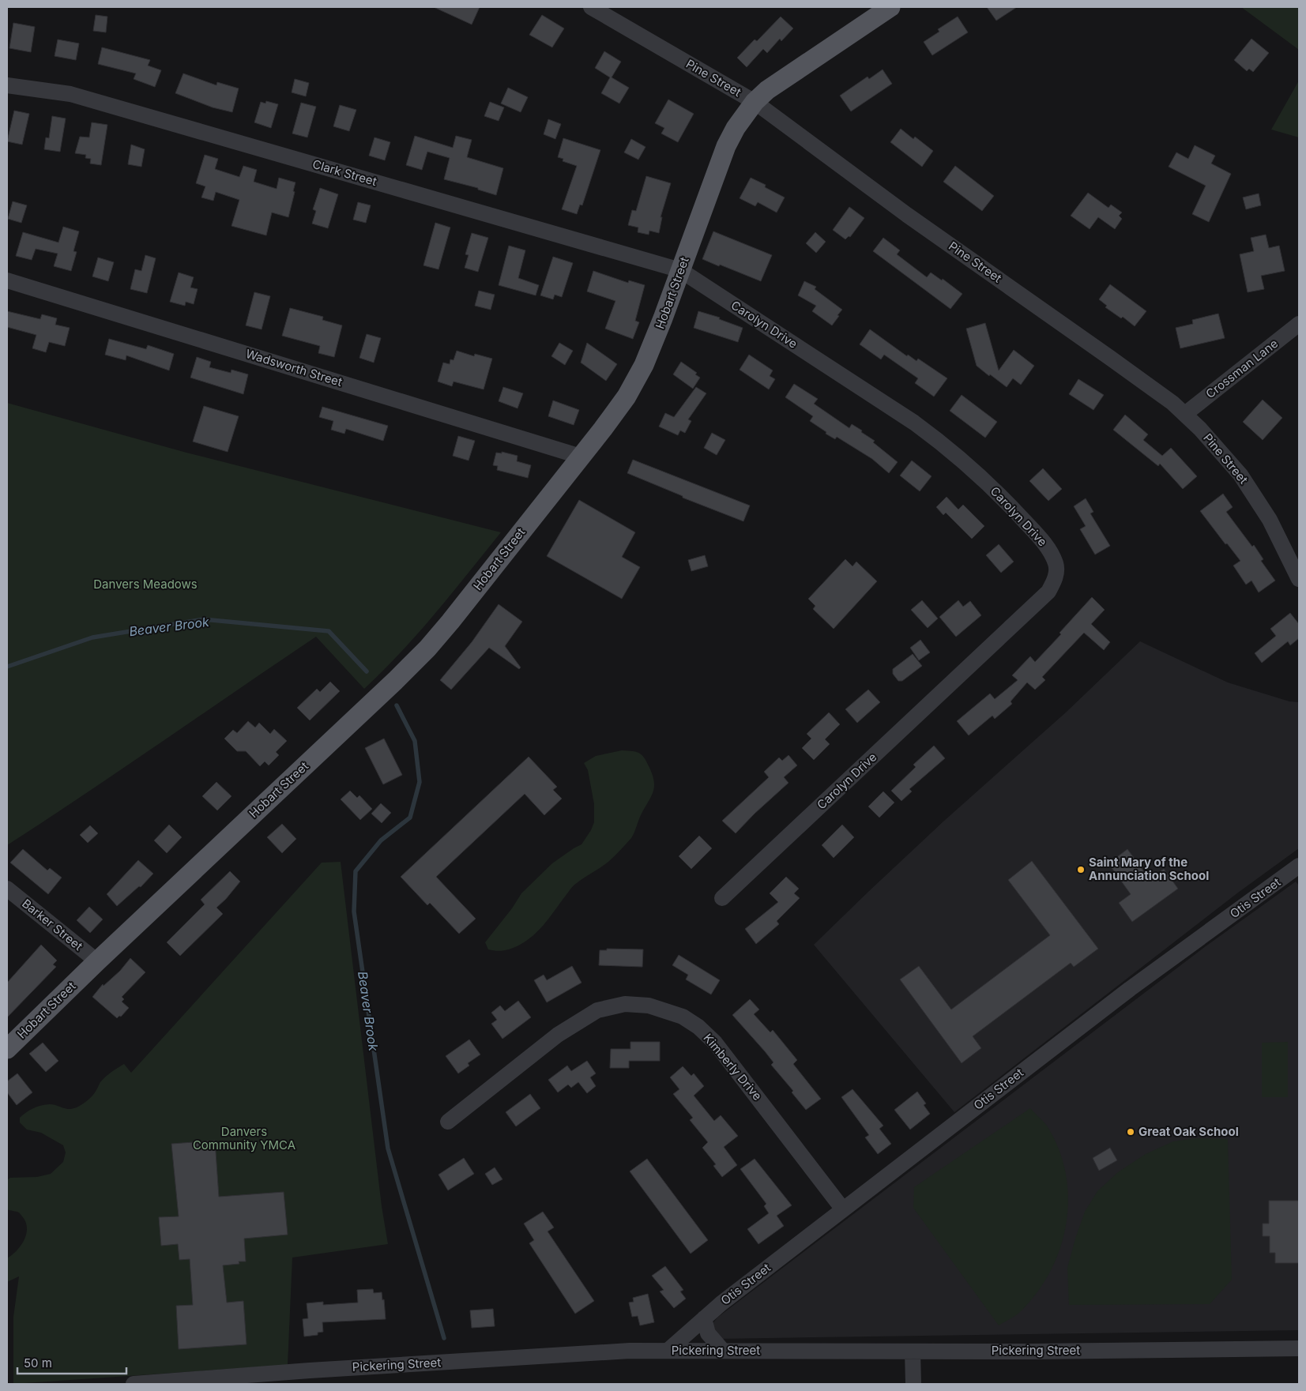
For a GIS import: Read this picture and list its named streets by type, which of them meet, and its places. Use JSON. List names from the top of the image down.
{
  "streets": {
    "main road": ["Hobart Street"],
    "street": [
      "Pine Street",
      "Clark Street",
      "Carolyn Drive",
      "Wadsworth Street",
      "Crossman Lane",
      "Otis Street",
      "Barker Street",
      "Kimberly Drive",
      "Pickering Street"
    ]
  },
  "crossings": [
    ["Pine Street", "Hobart Street"],
    ["Pine Street", "Crossman Lane"],
    ["Clark Street", "Hobart Street"],
    ["Clark Street", "Carolyn Drive"],
    ["Hobart Street", "Carolyn Drive"],
    ["Hobart Street", "Wadsworth Street"],
    ["Hobart Street", "Barker Street"],
    ["Otis Street", "Kimberly Drive"],
    ["Otis Street", "Pickering Street"]
  ],
  "water": ["Beaver Brook"],
  "parks": ["Danvers Meadows", "Danvers Community YMCA"],
  "places": ["Saint Mary of the Annunciation School", "Great Oak School"],
  "scale_bar": "50 m"
}
